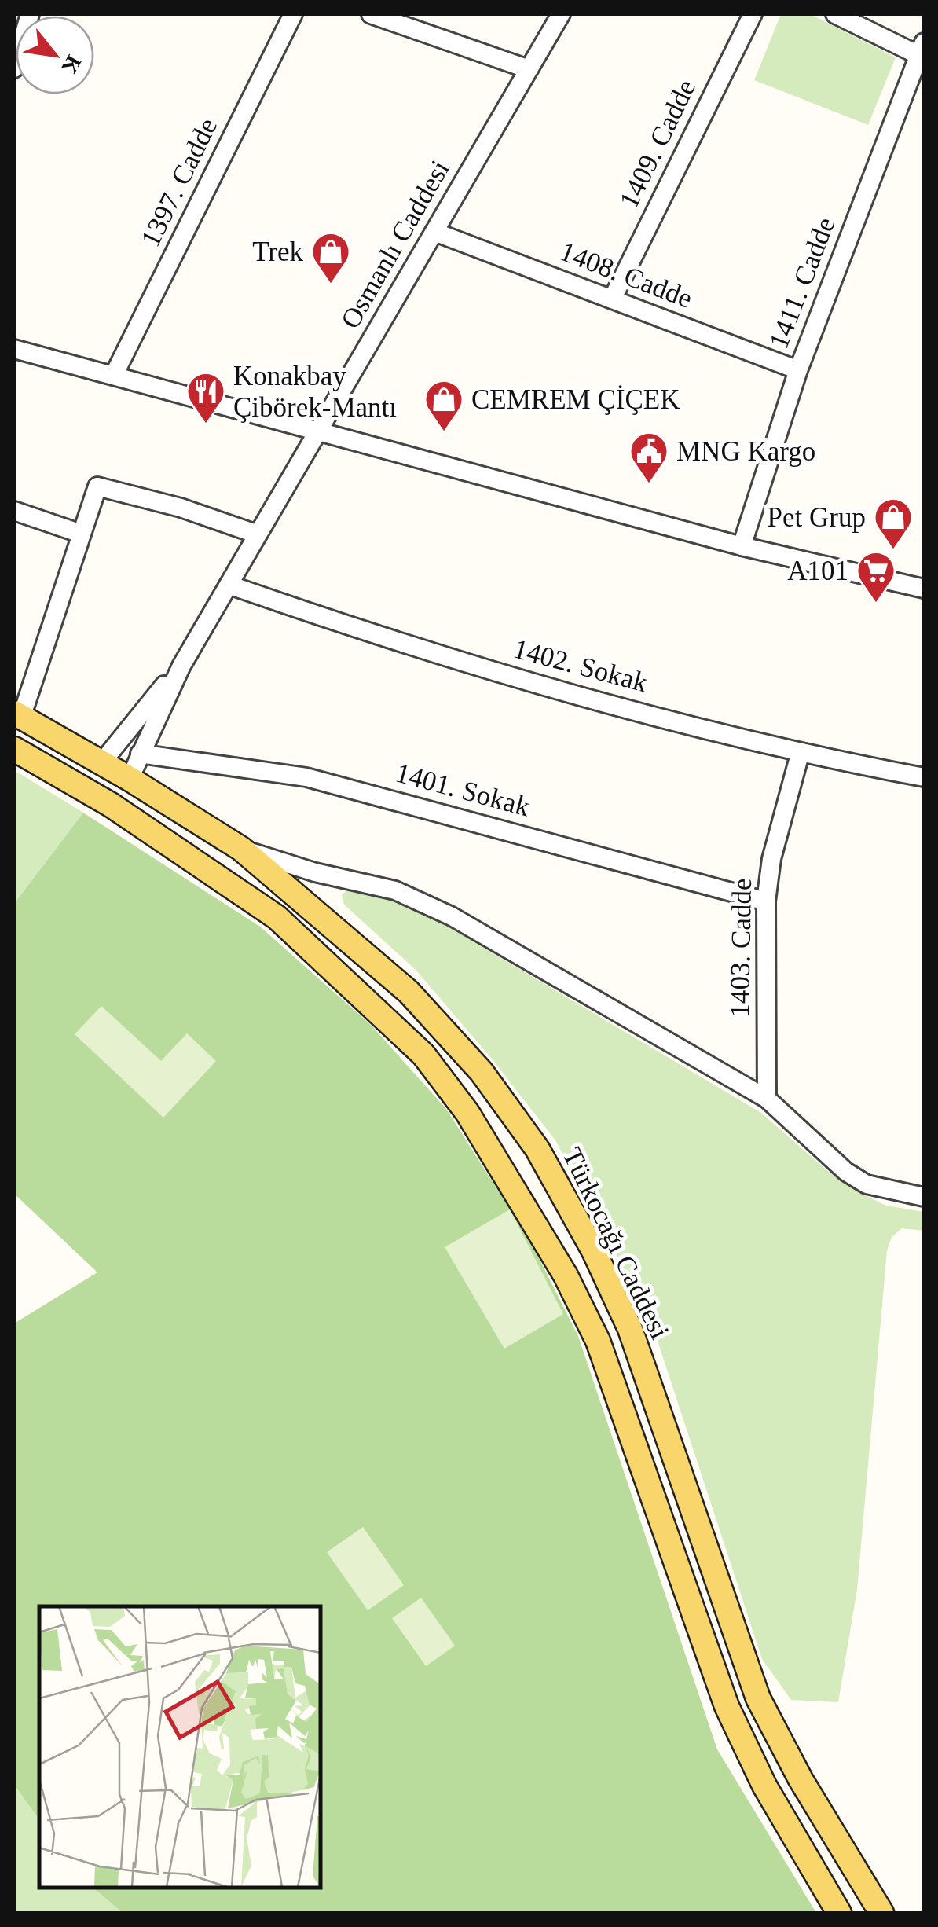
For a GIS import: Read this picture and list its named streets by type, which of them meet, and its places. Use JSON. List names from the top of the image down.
{
  "streets": {
    "main road": ["Türkocağı Caddesi"],
    "street": [
      "1409. Cadde",
      "1397. Cadde",
      "Osmanlı Caddesi",
      "1408. Cadde",
      "1411. Cadde",
      "1402. Sokak",
      "1401. Sokak",
      "1403. Cadde"
    ]
  },
  "crossings": [
    ["1409. Cadde", "1408. Cadde"],
    ["Osmanlı Caddesi", "1408. Cadde"],
    ["Osmanlı Caddesi", "1402. Sokak"],
    ["Osmanlı Caddesi", "1401. Sokak"],
    ["Osmanlı Caddesi", "Türkocağı Caddesi"],
    ["1408. Cadde", "1411. Cadde"],
    ["1402. Sokak", "1403. Cadde"],
    ["1401. Sokak", "1403. Cadde"]
  ],
  "places": {
    "shop": ["Trek", "CEMREM ÇİÇEK", "Pet Grup"],
    "restaurant": ["Konakbay Çibörek-Mantı"],
    "public building": ["MNG Kargo"],
    "supermarket": ["A101"]
  },
  "north": "bottom right"
}
